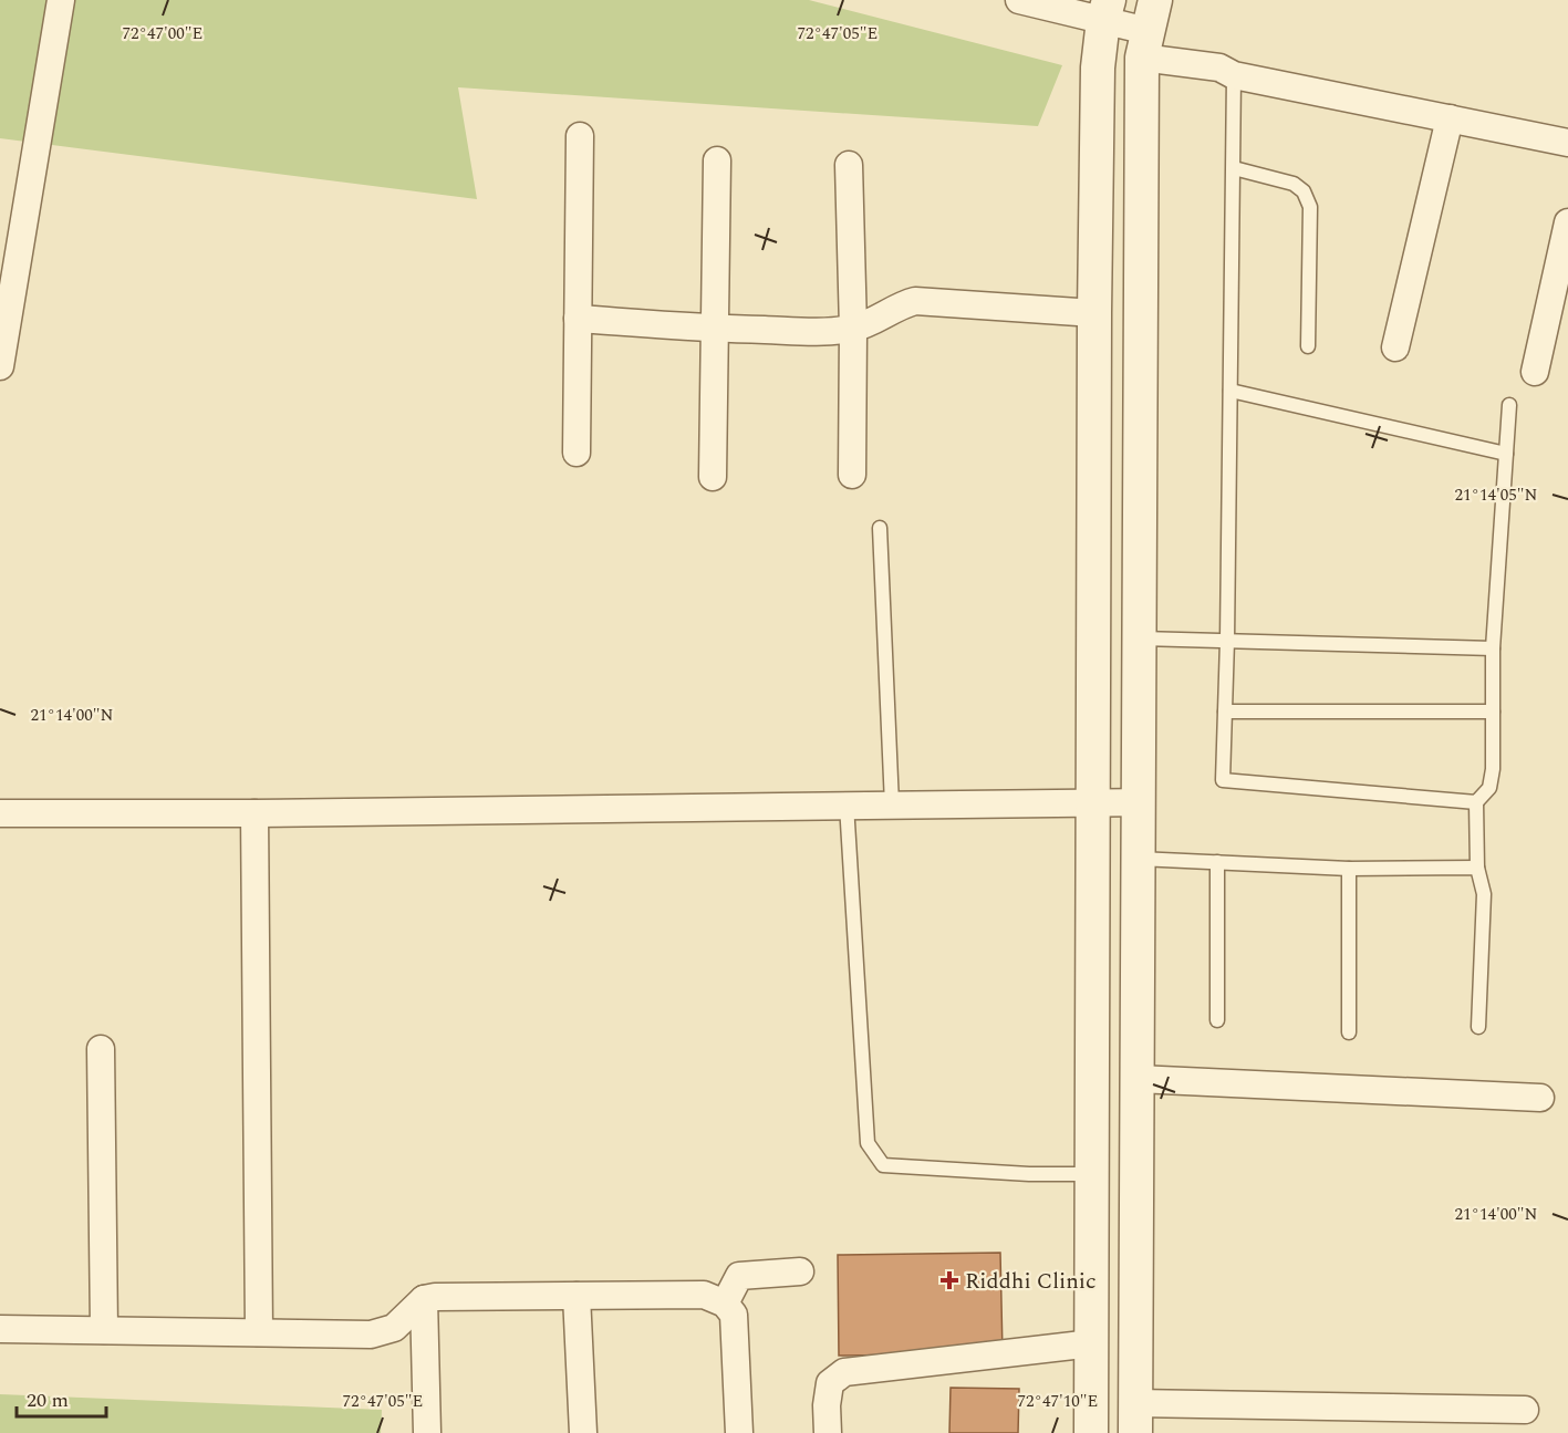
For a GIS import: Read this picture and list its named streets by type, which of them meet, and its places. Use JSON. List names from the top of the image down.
{
  "places": {
    "health": ["Riddhi Clinic"]
  },
  "scale_bar": "20 m",
  "coordinates": [
    "72°47'00\"E",
    "72°47'05\"E",
    "21°14'05\"N",
    "21°14'00\"N",
    "72°47'10\"E"
  ]
}
